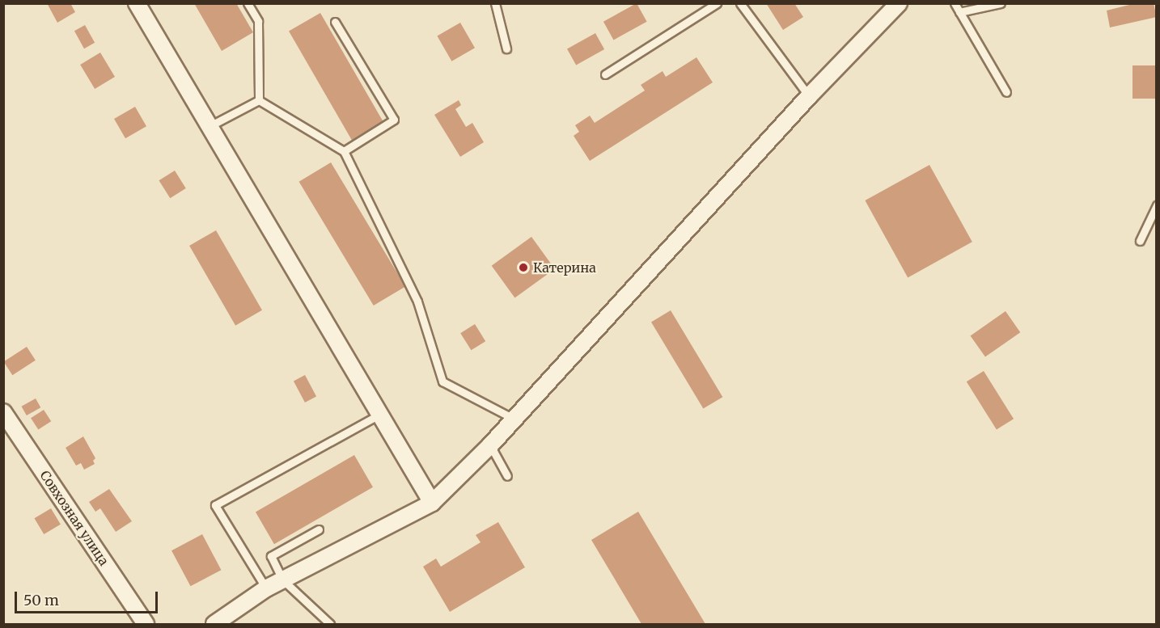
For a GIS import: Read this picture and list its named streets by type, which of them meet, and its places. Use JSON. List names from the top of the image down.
{
  "streets": {
    "street": ["Совхозная улица"]
  },
  "places": ["Катерина"],
  "scale_bar": "50 m"
}
